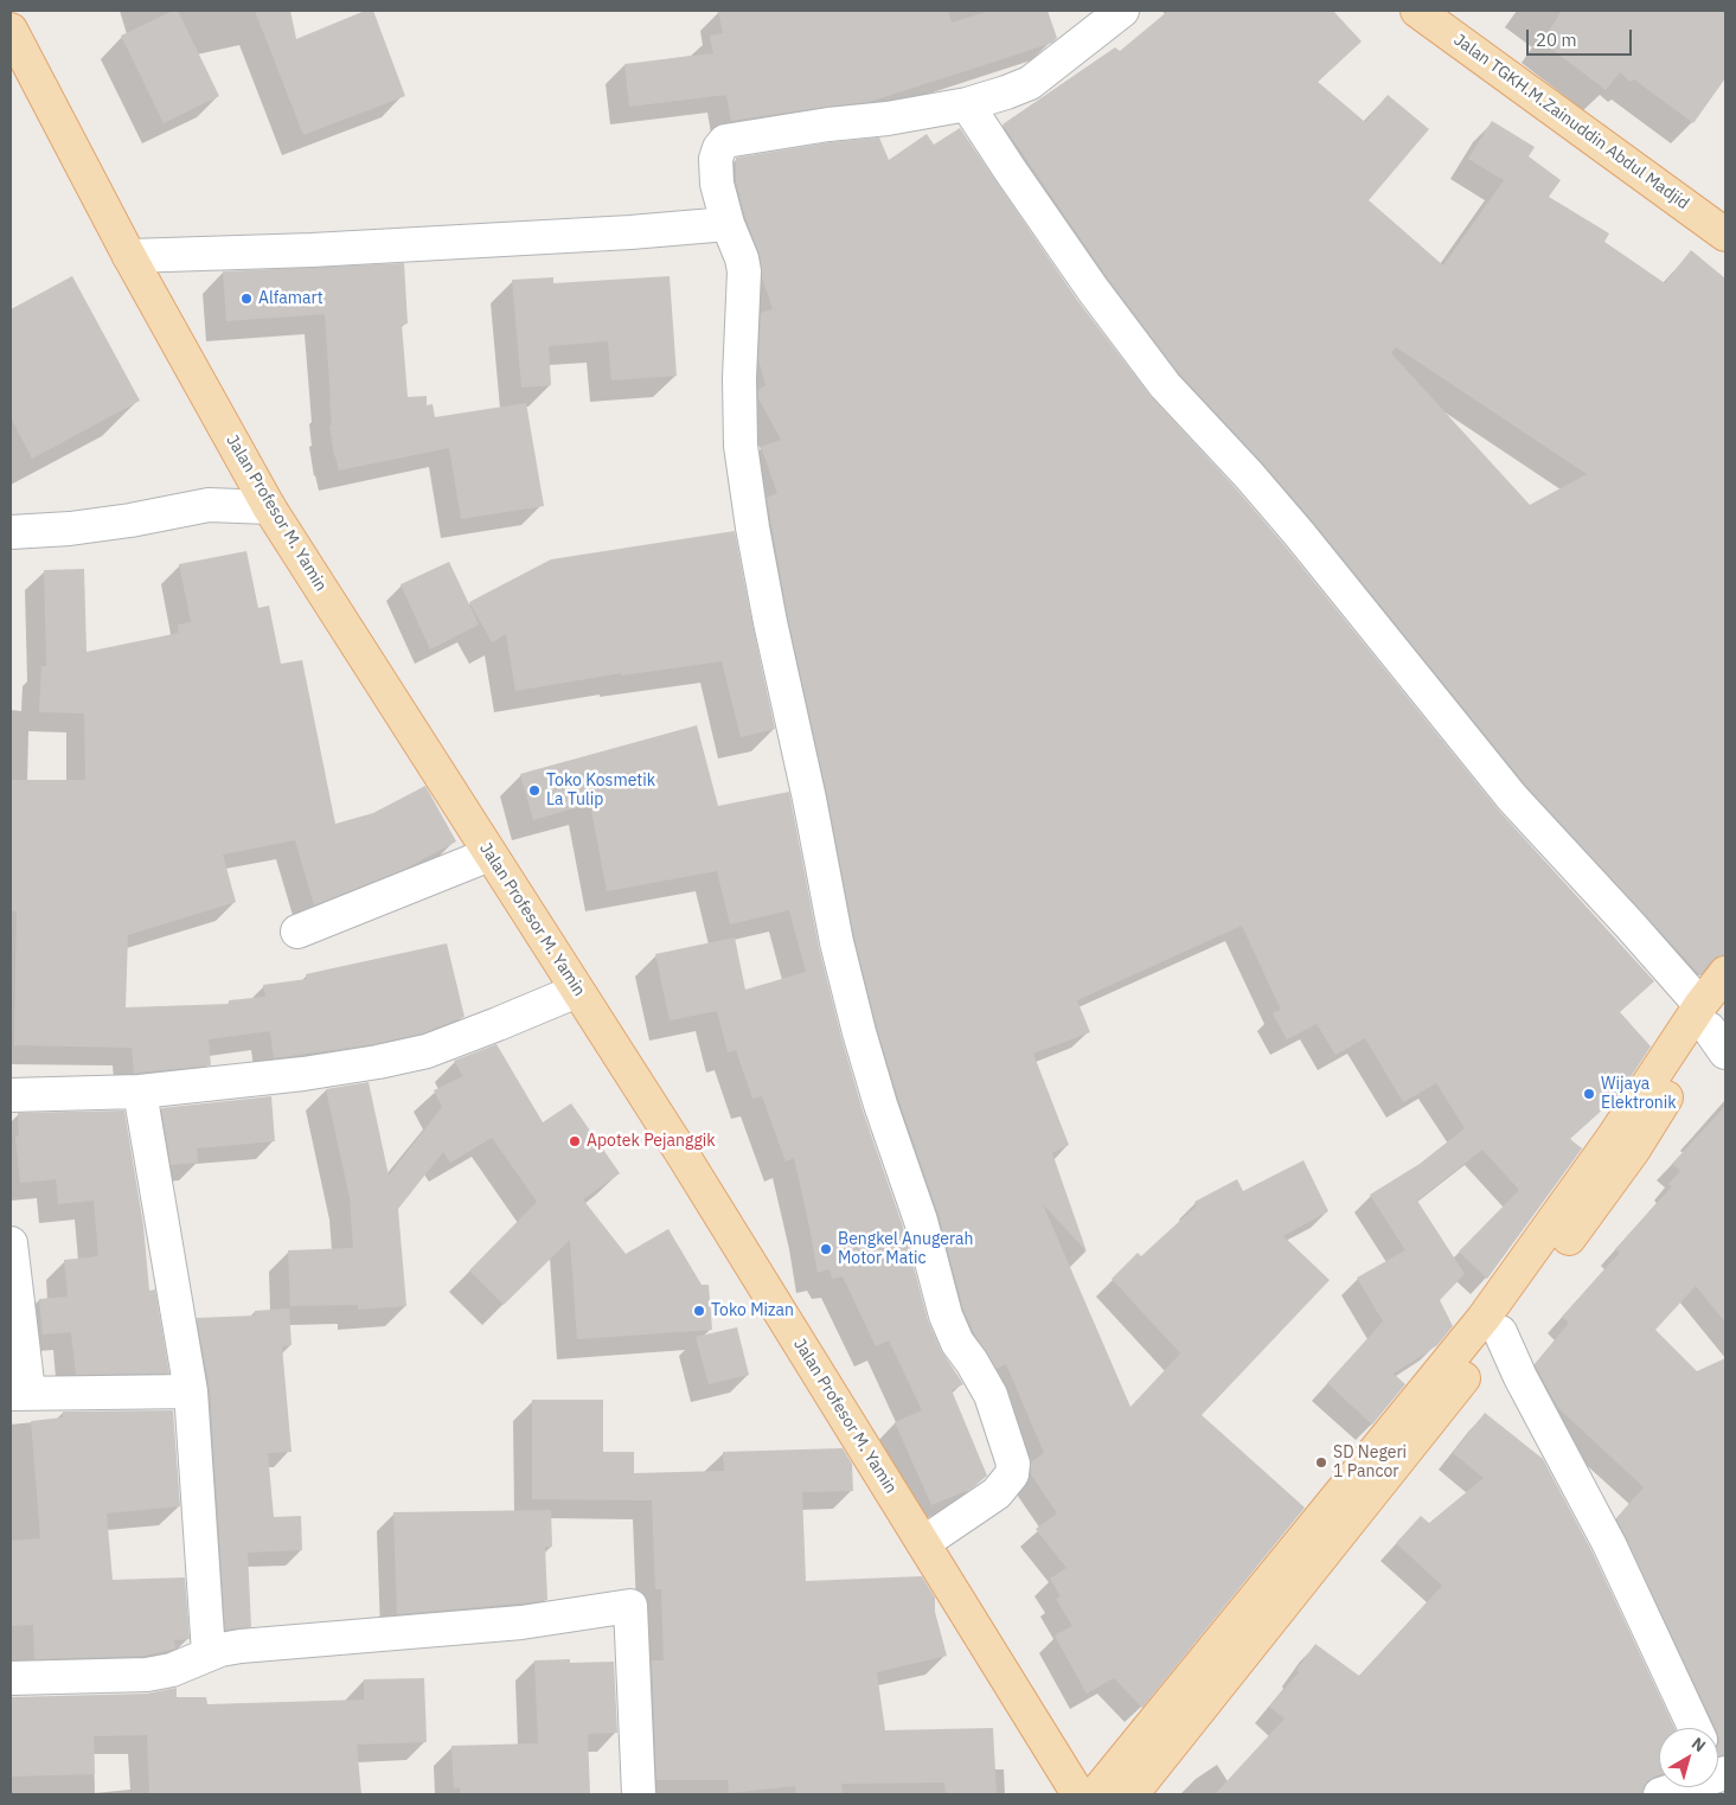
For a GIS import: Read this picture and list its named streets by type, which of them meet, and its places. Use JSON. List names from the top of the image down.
{
  "streets": {
    "main road": ["Jalan TGKH.M.Zainuddin Abdul Madjid", "Jalan Profesor M. Yamin"]
  },
  "places": [
    "Alfamart",
    "Toko Kosmetik La Tulip",
    "Wijaya Elektronik",
    "Apotek Pejanggik",
    "Bengkel Anugerah Motor Matic",
    "Toko Mizan",
    "SD Negeri 1 Pancor"
  ],
  "scale_bar": "20 m",
  "north": "top right"
}
